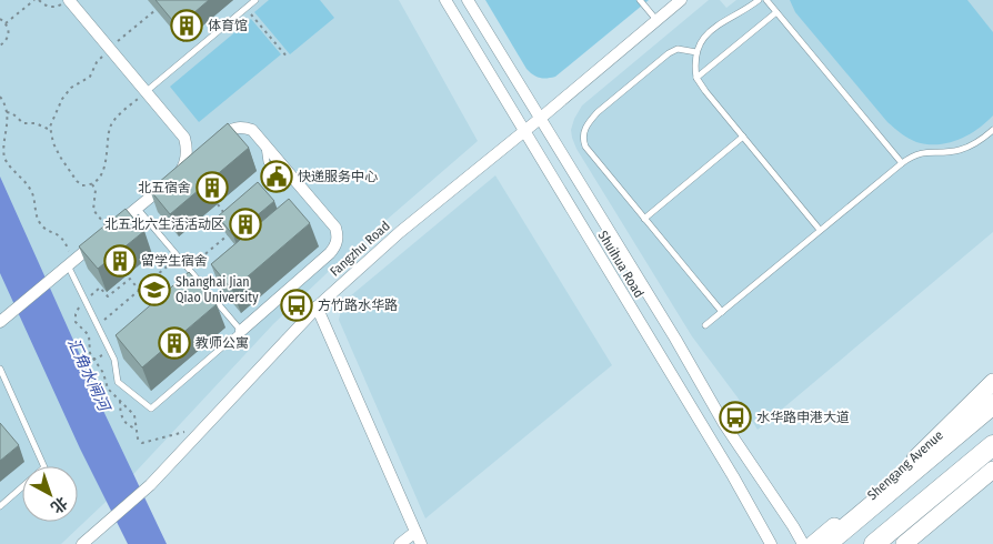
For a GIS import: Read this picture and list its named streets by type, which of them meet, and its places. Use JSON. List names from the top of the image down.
{
  "streets": {
    "main road": ["Shengang Avenue"],
    "street": ["Fangzhu Road", "Shuihua Road"]
  },
  "crossings": [
    ["Fangzhu Road", "Shuihua Road"]
  ],
  "water": ["汇角水闸河"],
  "places": {
    "building": [
      "体育馆",
      "北五宿舍",
      "北五北六生活活动区",
      "留学生宿舍",
      "教师公寓"
    ],
    "public building": ["快递服务中心"],
    "school or university": ["Shanghai Jian Qiao University"],
    "bus stop": ["方竹路水华路", "水华路申港大道"]
  },
  "north": "bottom right"
}
